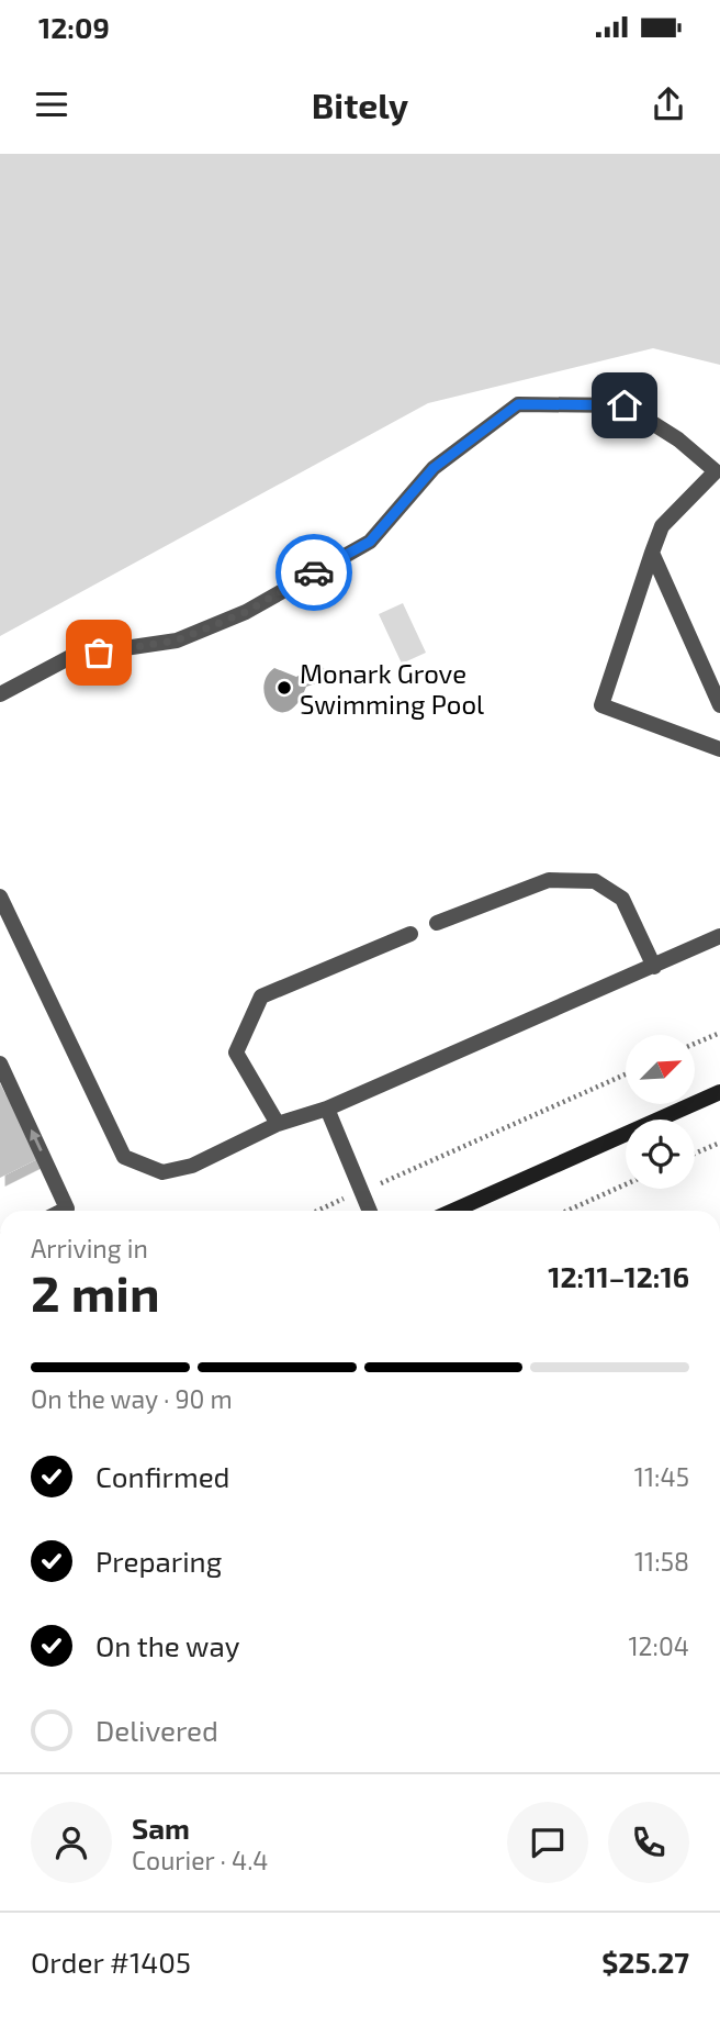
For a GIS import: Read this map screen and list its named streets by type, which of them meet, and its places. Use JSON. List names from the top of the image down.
{
  "places": ["Monark Grove Swimming Pool"],
  "north": "top right",
  "page": {
    "status": "12:09",
    "header": "Bitely",
    "heading": ["2 min", "Arriving in", "12:11–12:16"],
    "panel": [
      "Sam",
      "Courier · 4.4",
      "Order #1405",
      "$25.27"
    ],
    "bar": "On the way · 90 m",
    "list": [
      ["Confirmed", "11:45"],
      ["Preparing", "11:58"],
      ["On the way", "12:04"],
      "Delivered"
    ]
  }
}
